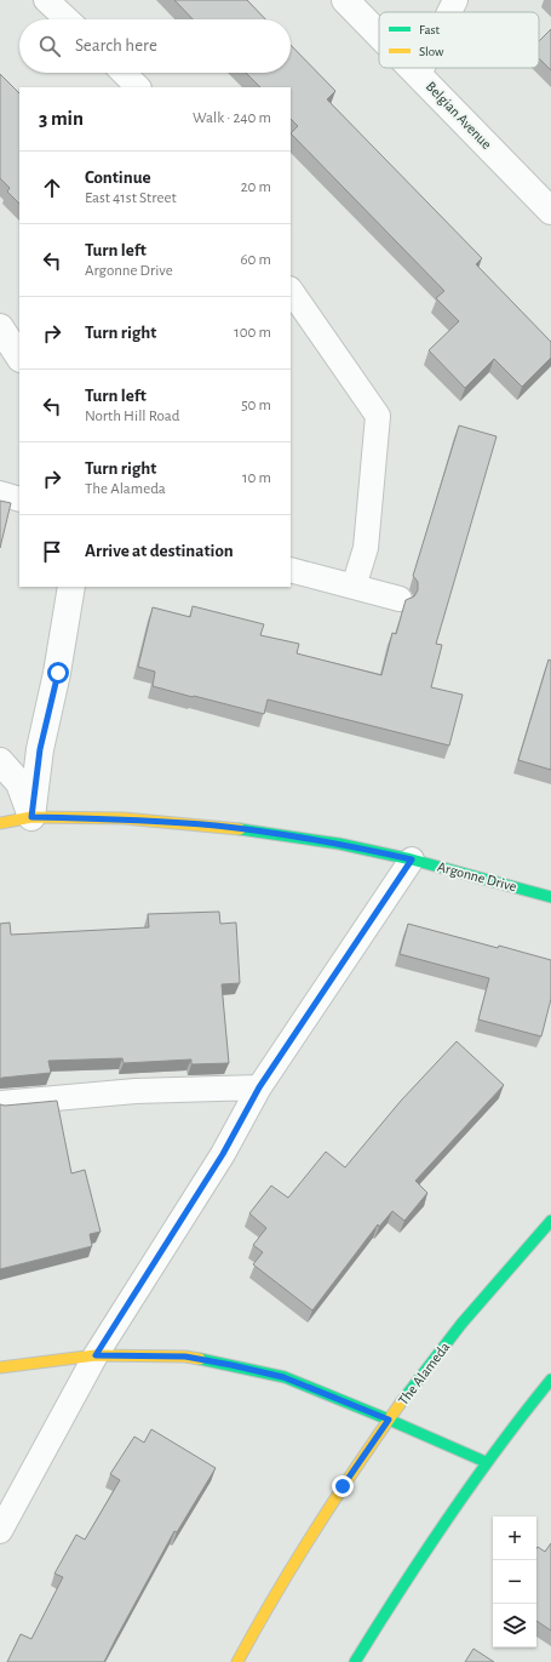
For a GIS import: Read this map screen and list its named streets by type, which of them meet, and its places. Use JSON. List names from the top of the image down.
{
  "streets": {
    "main road": ["Argonne Drive", "The Alameda"],
    "street": ["Belgian Avenue"]
  },
  "legend": ["Fast", "Slow"],
  "page": {
    "search": "Search here",
    "heading": ["3 min", "Walk · 240 m"],
    "list": [
      ["Continue", "East 41st Street", "20 m"],
      ["Turn left", "Argonne Drive", "60 m"],
      ["Turn right", "100 m"],
      ["Turn left", "North Hill Road", "50 m"],
      ["Turn right", "The Alameda", "10 m"],
      "Arrive at destination"
    ],
    "map_buttons": ["+", "−"]
  }
}
